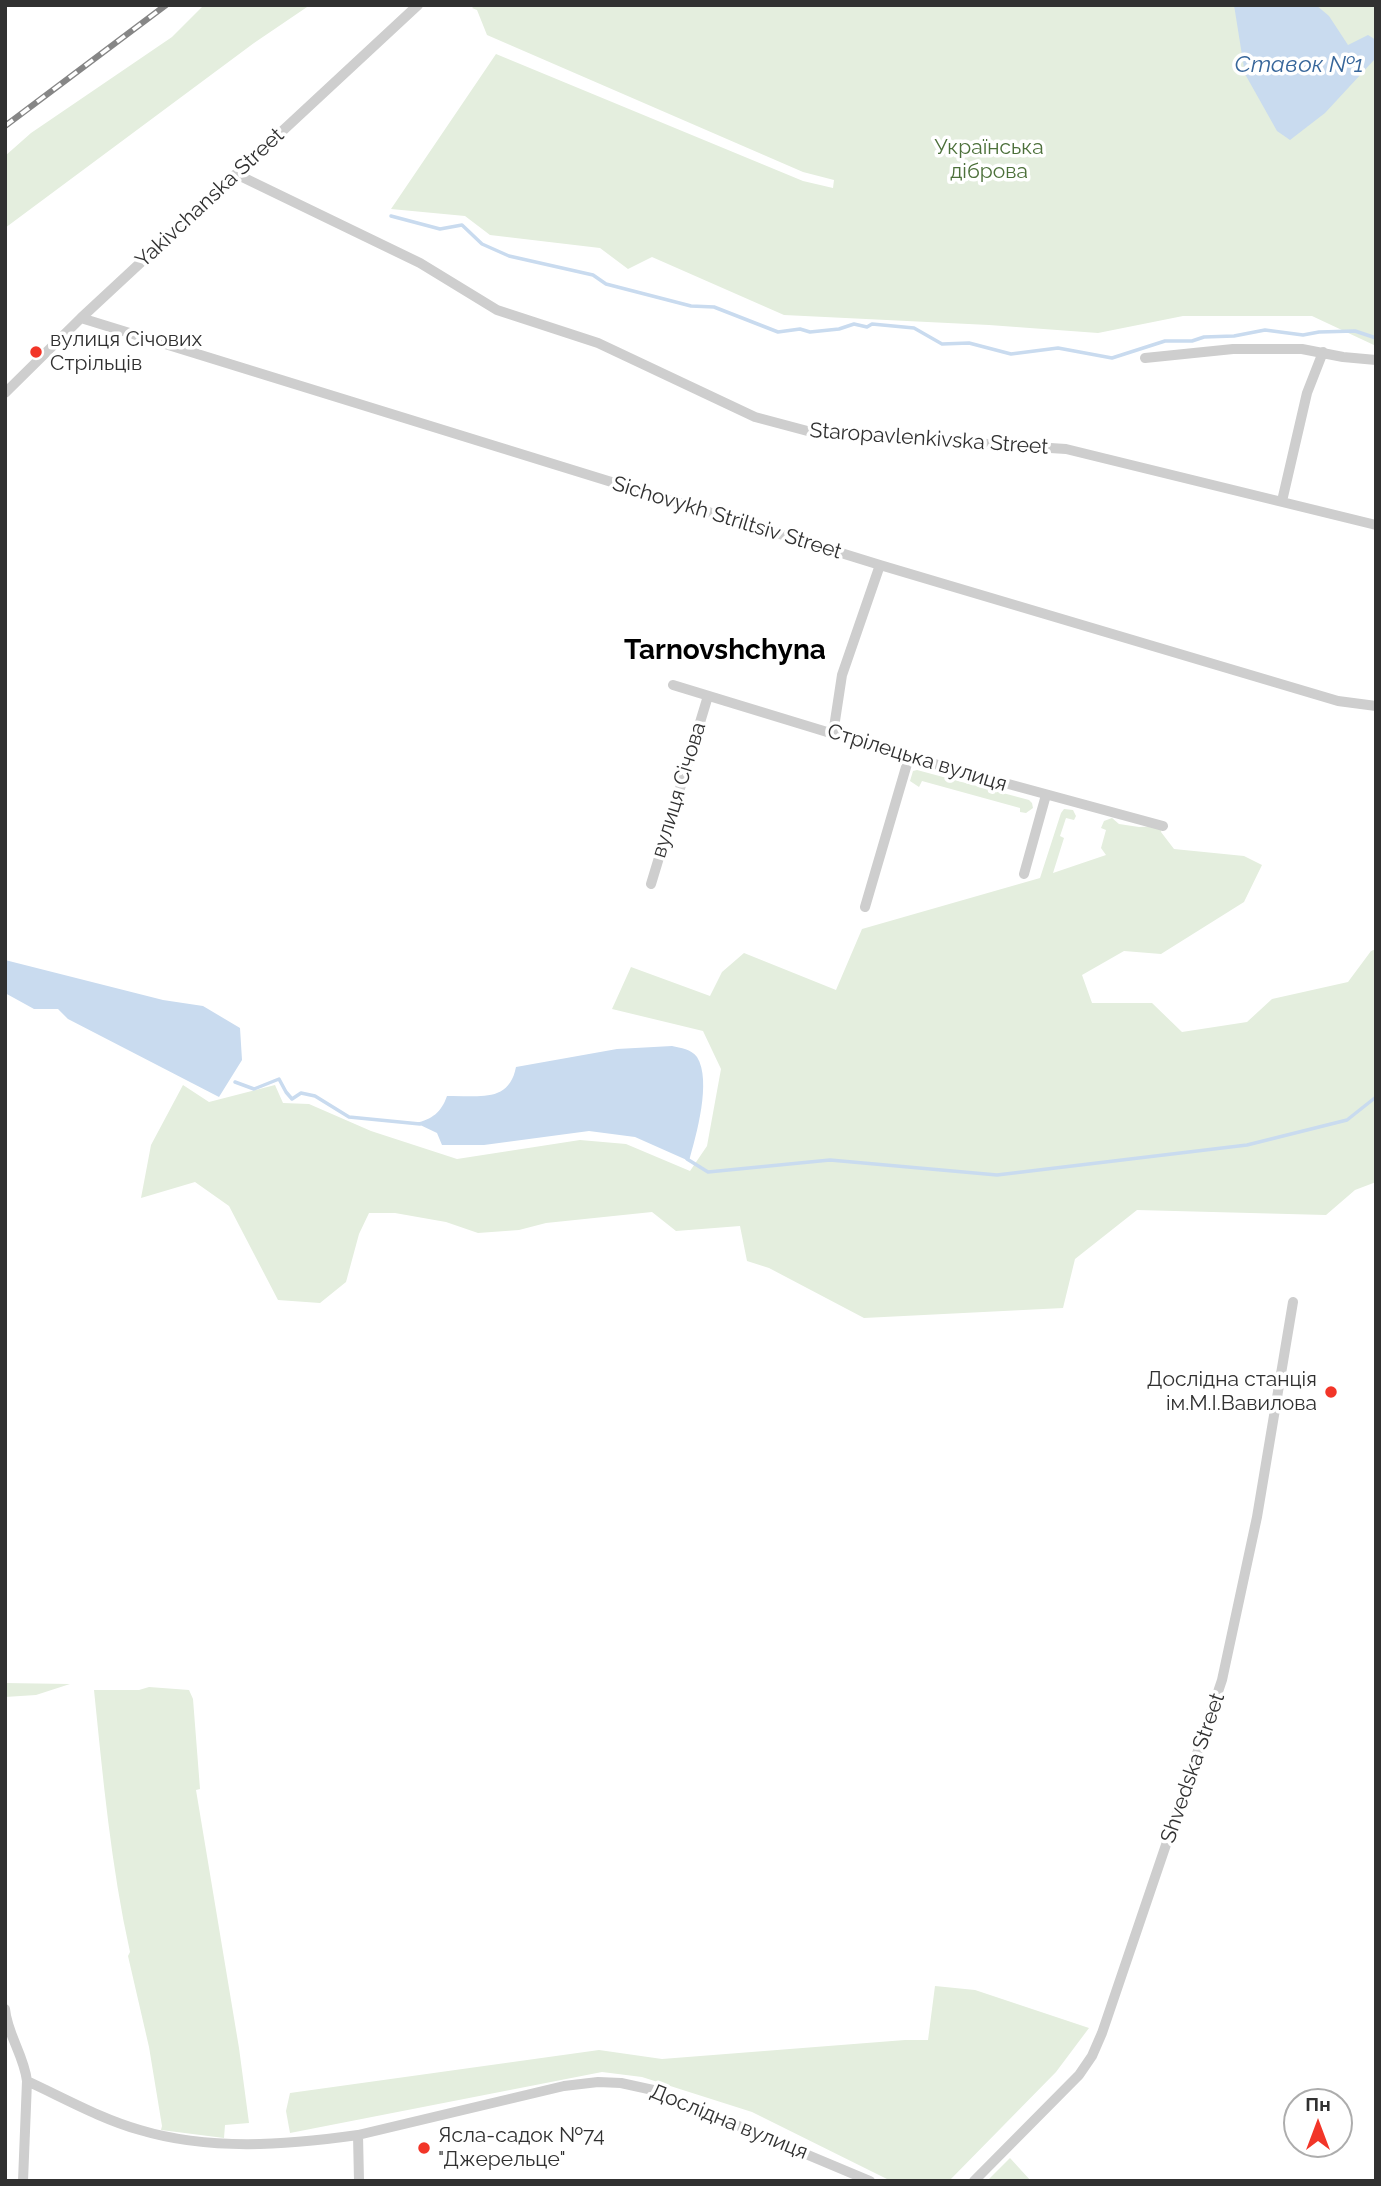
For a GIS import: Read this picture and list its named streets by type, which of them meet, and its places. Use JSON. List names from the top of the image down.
{
  "streets": {
    "street": [
      "Yakivchanska Street",
      "Staropavlenkivska Street",
      "Sichovykh Striltsiv Street",
      "Стрілецька вулиця",
      "вулиця Січова",
      "Shvedska Street",
      "Дослідна вулиця"
    ]
  },
  "crossings": [
    ["Yakivchanska Street", "Staropavlenkivska Street"],
    ["Yakivchanska Street", "Sichovykh Striltsiv Street"],
    ["Стрілецька вулиця", "вулиця Січова"]
  ],
  "districts": ["Tarnovshchyna"],
  "water": ["Ставок №1"],
  "parks": ["Українська діброва"],
  "places": ["вулиця Січових Стрільців", "Дослідна станція ім.М.І.Вавилова", "Ясла-садок №74 \"Джерельце\""],
  "north": "top"
}
